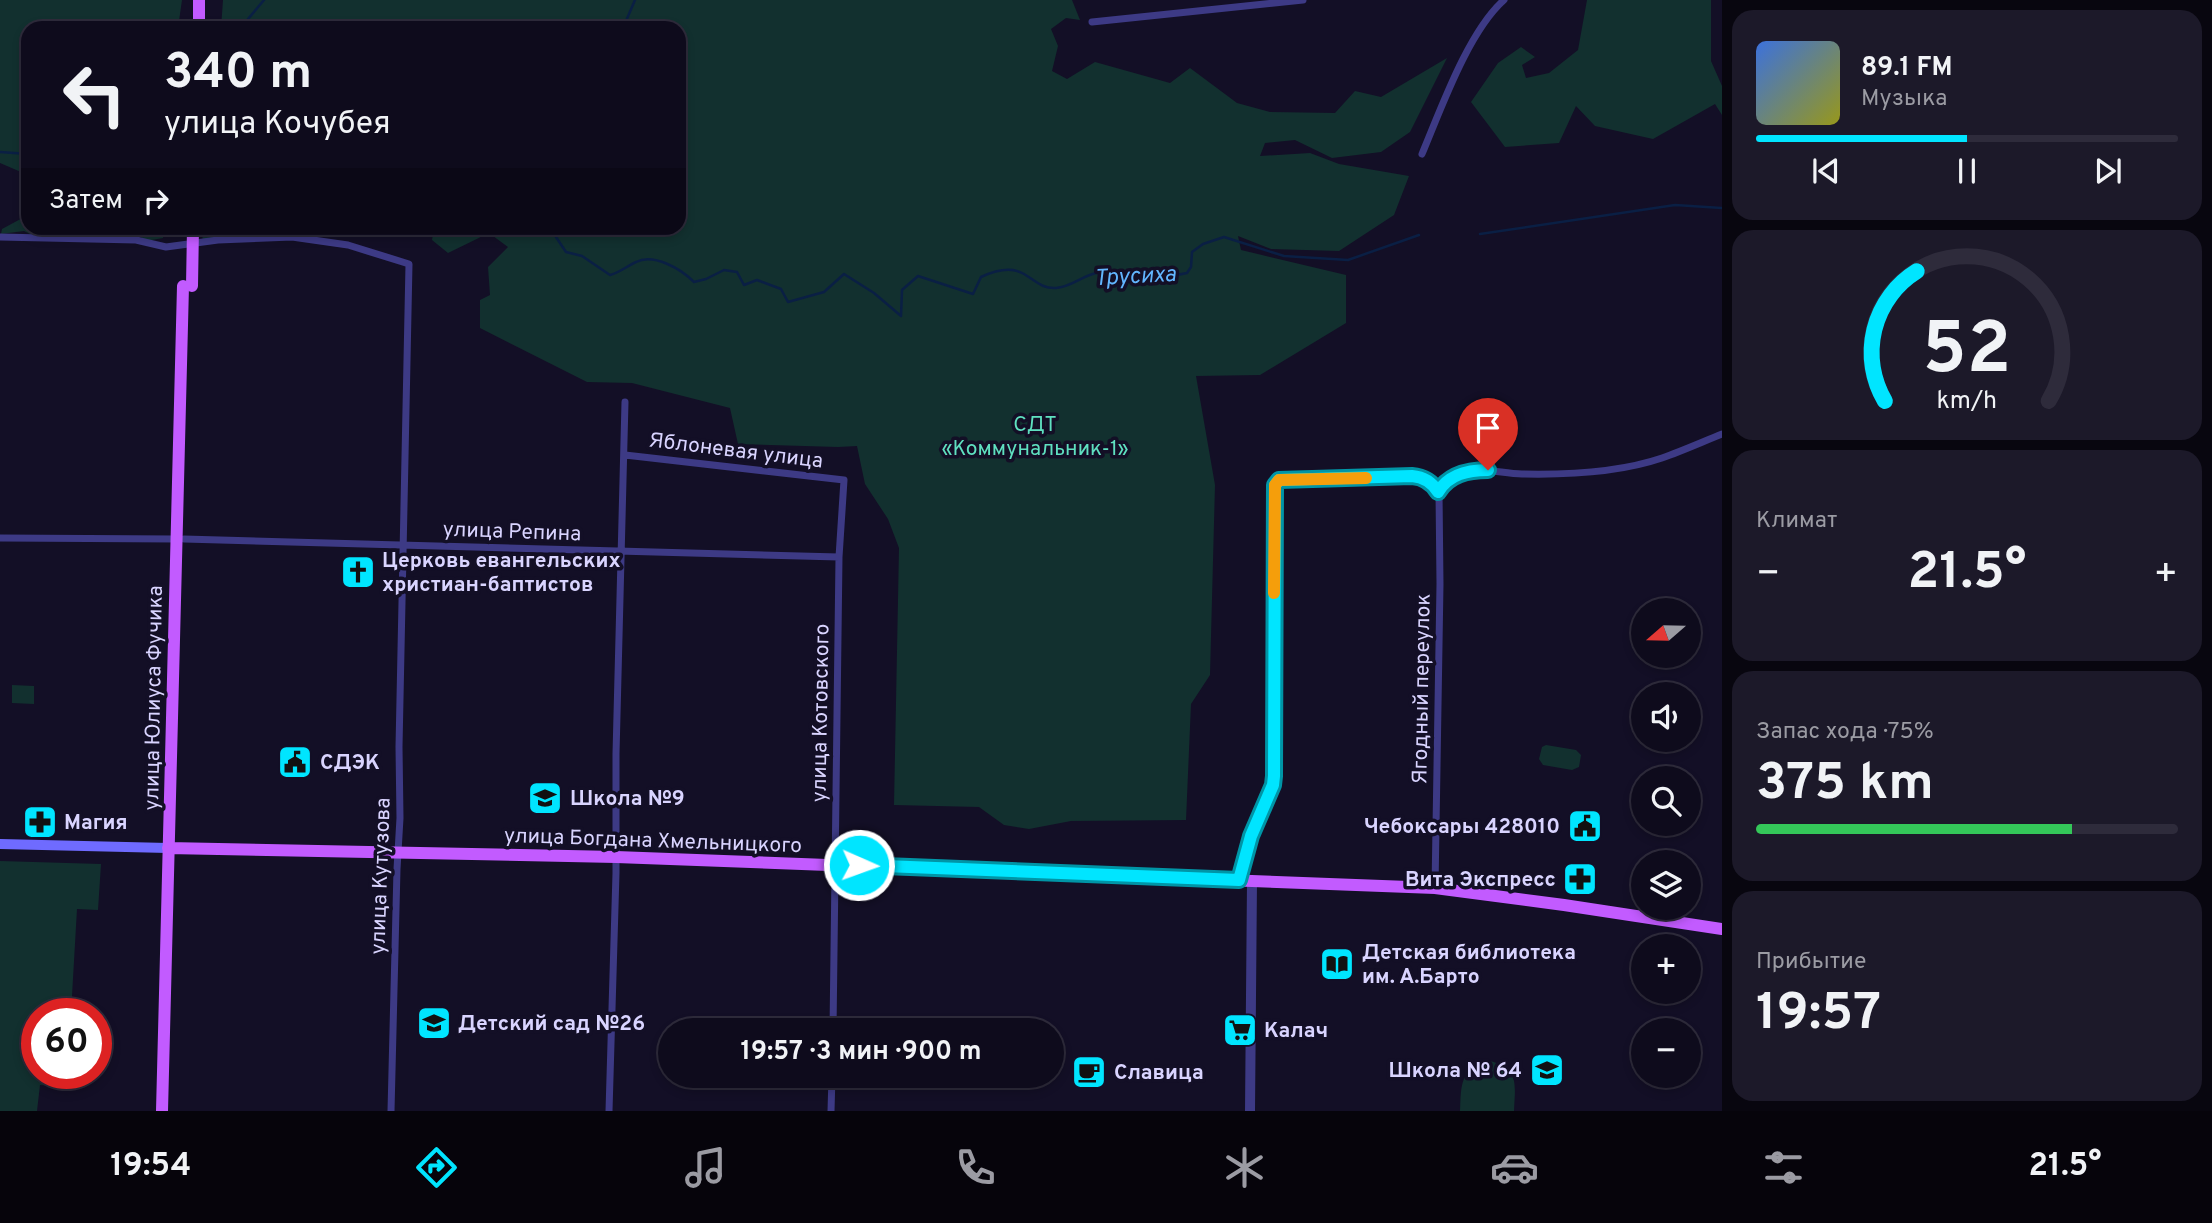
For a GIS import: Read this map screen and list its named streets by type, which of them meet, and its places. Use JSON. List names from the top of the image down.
{
  "streets": {
    "main road": ["улица Юлиуса Фучика", "улица Богдана Хмельницкого"],
    "street": [
      "Яблоневая улица",
      "улица Репина",
      "Ягодный переулок",
      "улица Котовского",
      "улица Кутузова"
    ]
  },
  "crossings": [
    ["Яблоневая улица", "улица Котовского"],
    ["улица Репина", "улица Юлиуса Фучика"],
    ["улица Репина", "улица Котовского"],
    ["улица Репина", "улица Кутузова"],
    ["Ягодный переулок", "улица Богдана Хмельницкого"],
    ["улица Юлиуса Фучика", "улица Богдана Хмельницкого"],
    ["улица Котовского", "улица Богдана Хмельницкого"],
    ["улица Богдана Хмельницкого", "улица Кутузова"]
  ],
  "water": ["Трусиха"],
  "parks": ["СДТ «Коммунальник-1»"],
  "places": {
    "church": ["Церковь евангельских христиан-баптистов"],
    "public building": ["СДЭК", "Чебоксары 428010"],
    "school or university": ["Школа №9", "Детский сад №26", "Школа № 64"],
    "pharmacy": ["Магия", "Вита Экспресс"],
    "library": ["Детская библиотека им. А.Барто"],
    "supermarket": ["Калач"],
    "cafe": ["Славица"]
  },
  "north": "left",
  "page": {
    "turn": ["340 m", "улица Кочубея"],
    "song": ["89.1 FM", "Музыка"],
    "then": "Затем",
    "tile": [
      "Климат",
      ["Запас хода · 75%", "375 km"],
      ["Прибытие", "19:57"]
    ],
    "heat": ["−", "21.5°", "+"],
    "map_buttons": ["+", "−"],
    "limit": "60",
    "trip": "19:57 · 3 мин · 900 m",
    "tabs": ["19:54", "21.5°"],
    "gauge": ["52", "km/h"]
  }
}
